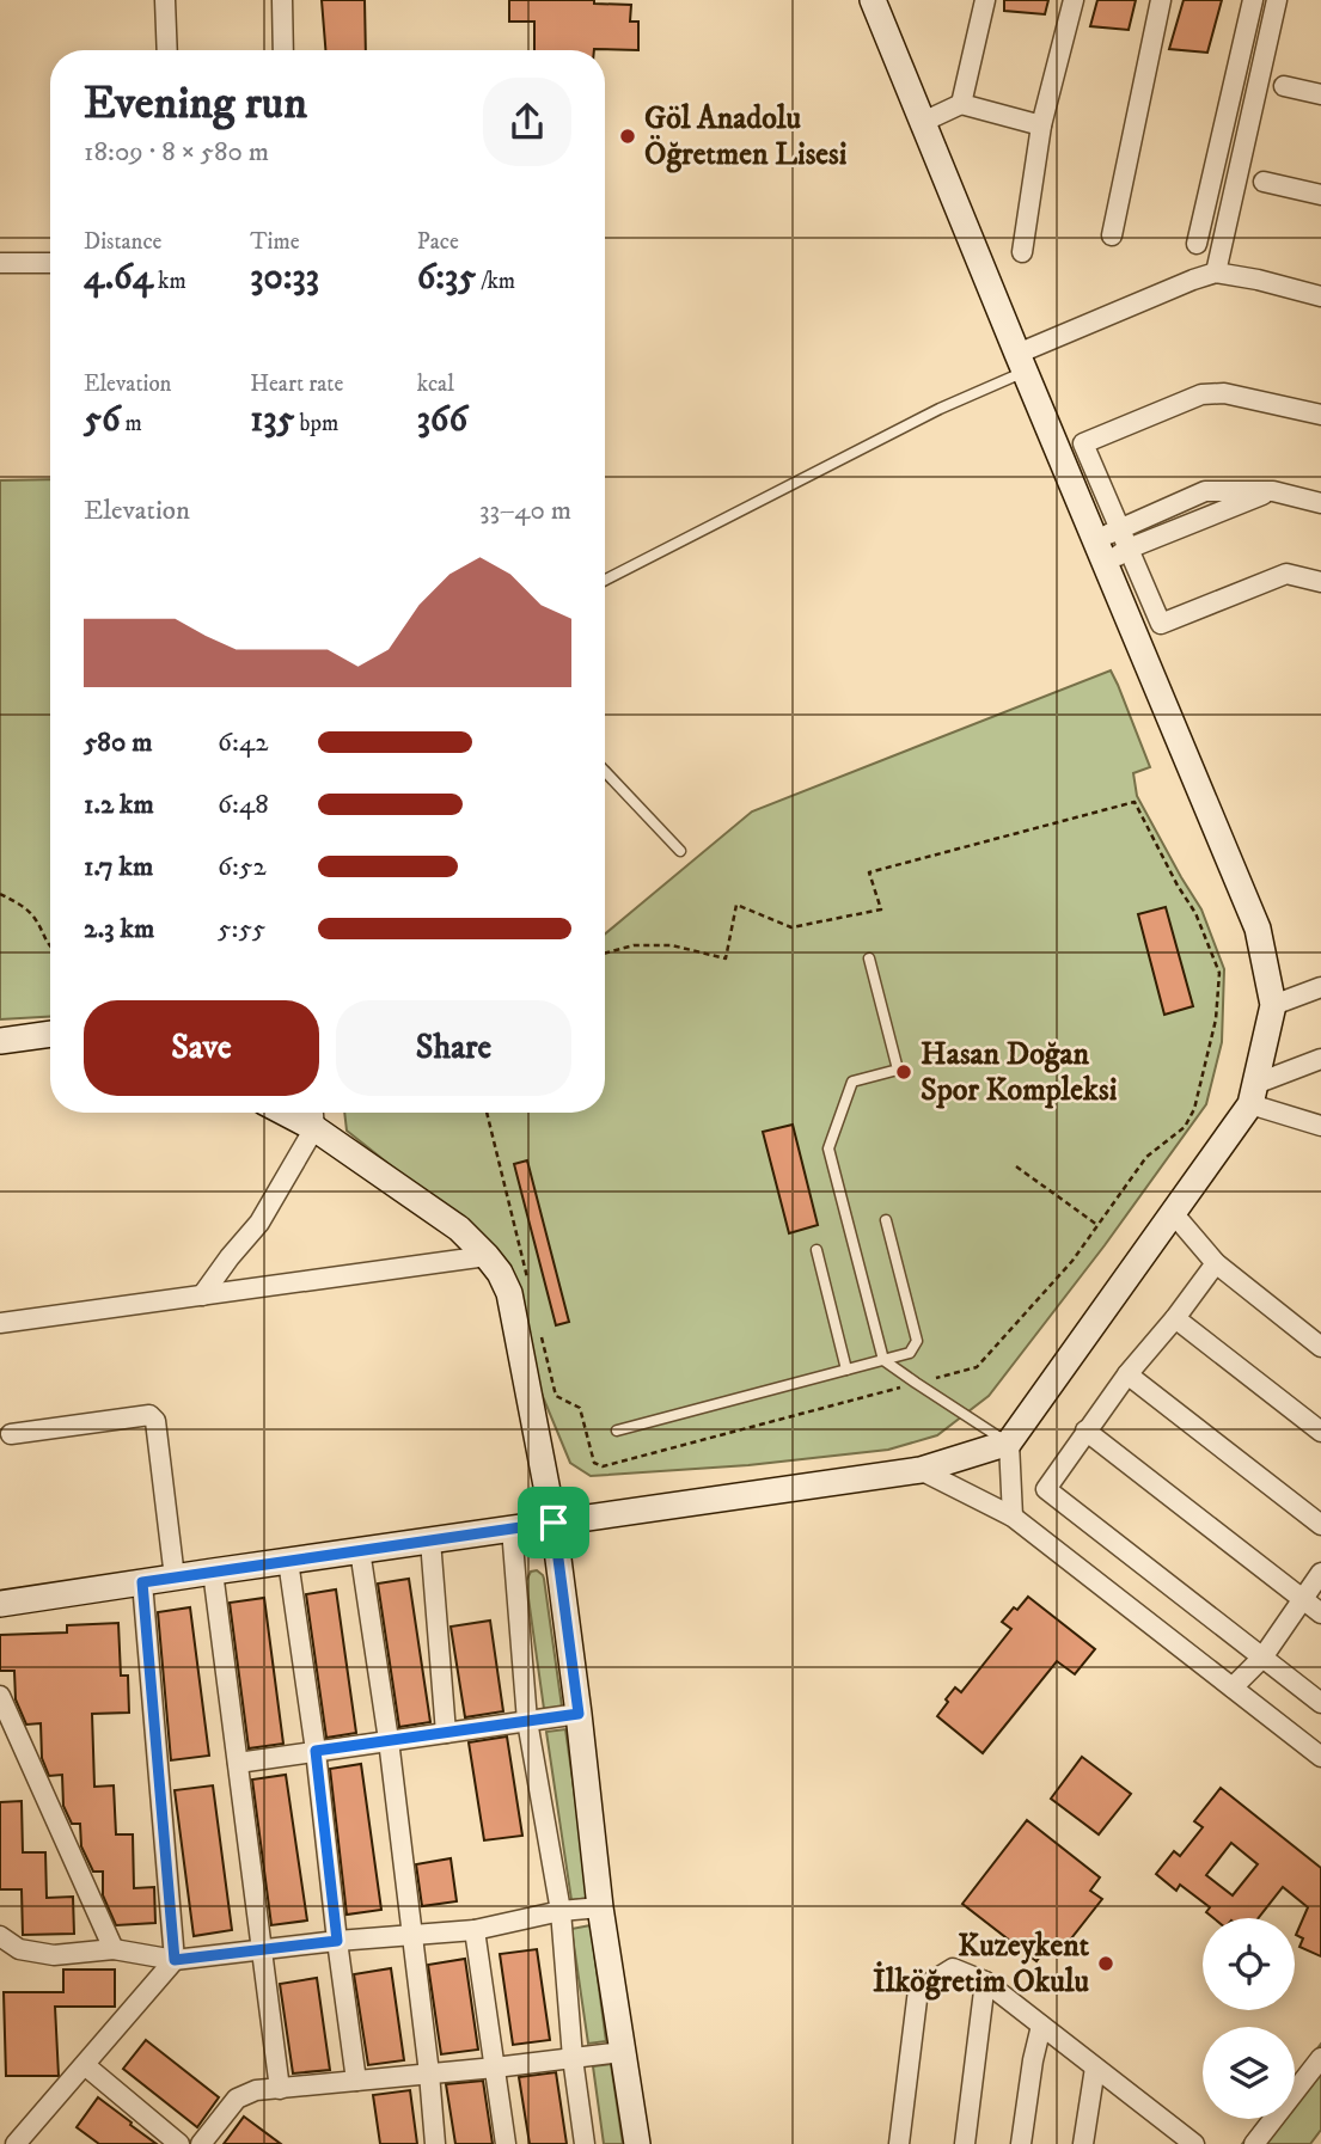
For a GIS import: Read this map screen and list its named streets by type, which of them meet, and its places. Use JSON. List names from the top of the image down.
{
  "places": ["Göl Anadolu Öğretmen Lisesi", "Hasan Doğan Spor Kompleksi", "Kuzeykent İlköğretim Okulu"],
  "page": {
    "heading": ["Evening run", "18:09 · 8 × 580 m"],
    "stats": [
      ["Distance", "4.64 km"],
      ["Time", "30:33"],
      ["Pace", "6:35 /km"],
      ["Elevation", "56 m"],
      ["Heart rate", "135 bpm"],
      ["kcal", "366"]
    ],
    "chart": ["Elevation", "33–40 m"],
    "list": [
      {
        "name": "580 m",
        "note": "6:42"
      },
      {
        "name": "1.2 km",
        "note": "6:48"
      },
      {
        "name": "1.7 km",
        "note": "6:52"
      },
      {
        "name": "2.3 km",
        "note": "5:55"
      }
    ],
    "buttons": ["Save", "Share"]
  }
}
